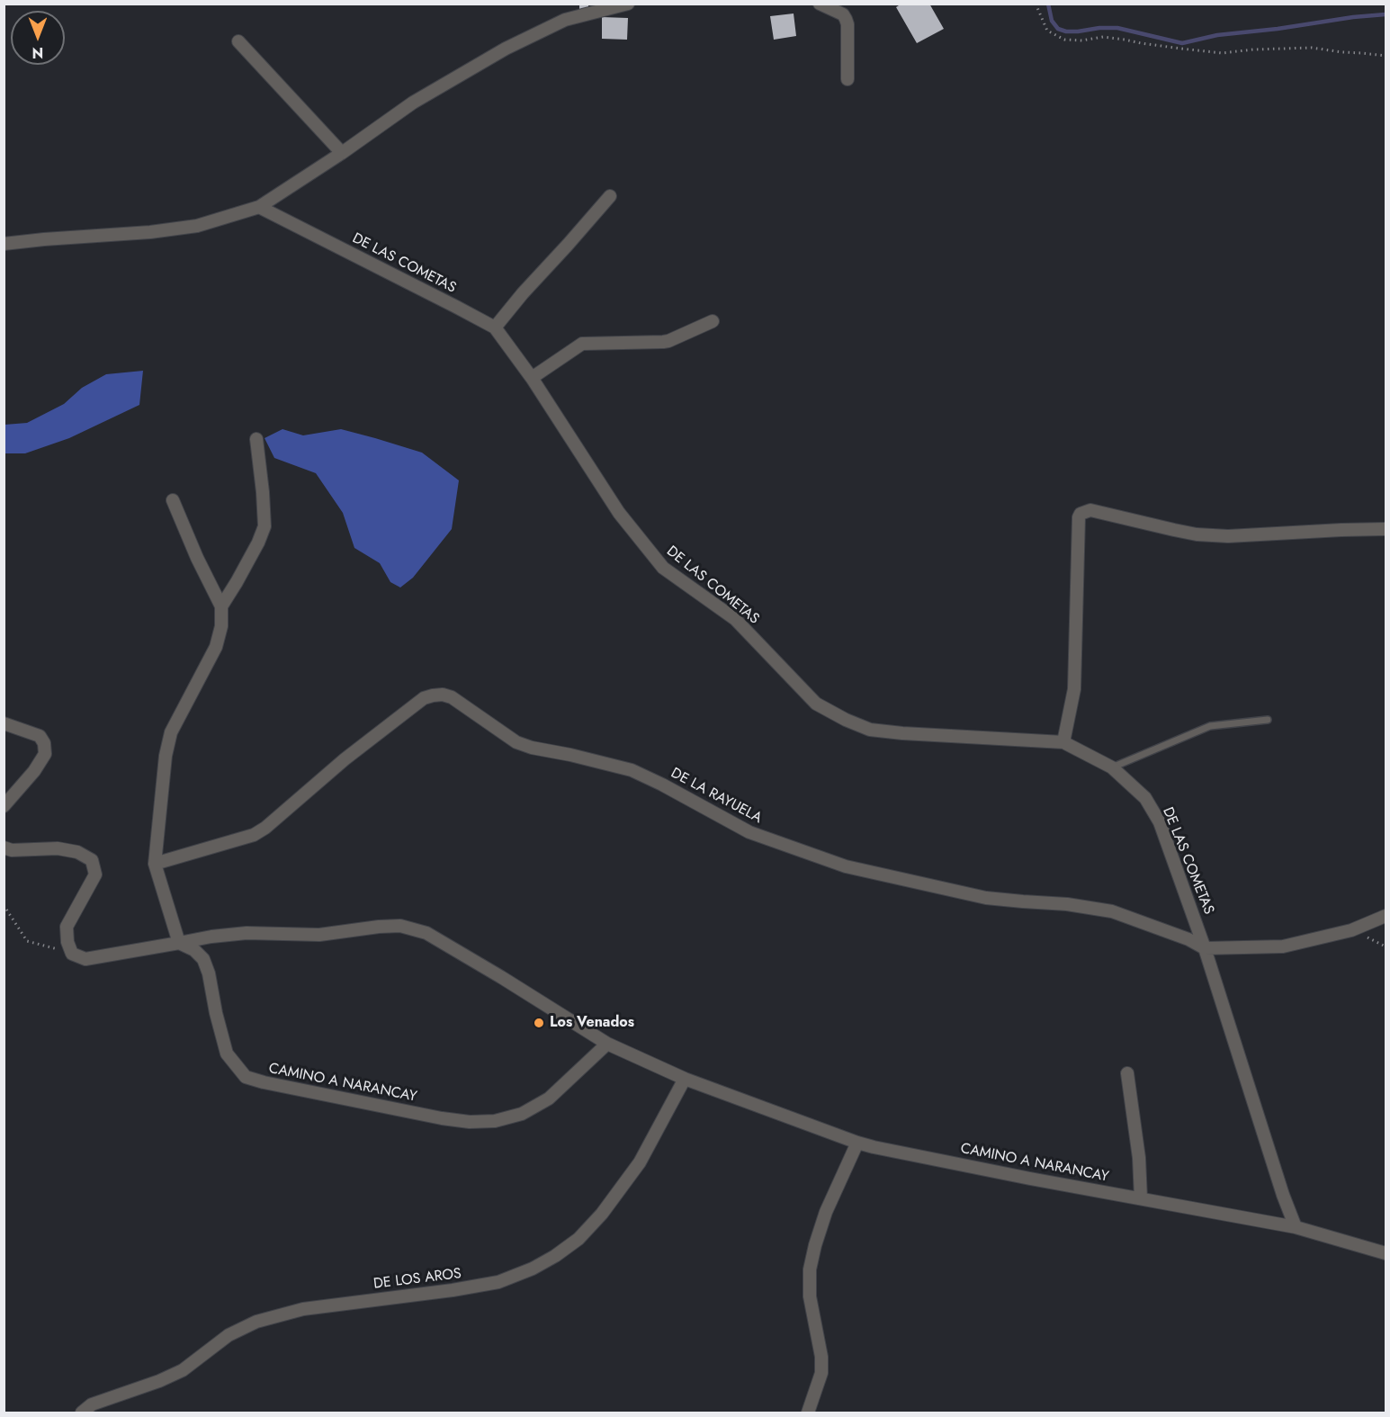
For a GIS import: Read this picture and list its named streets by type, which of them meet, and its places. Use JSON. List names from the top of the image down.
{
  "streets": {
    "street": [
      "DE LAS COMETAS",
      "DE LA RAYUELA",
      "CAMINO A NARANCAY",
      "DE LOS AROS"
    ]
  },
  "crossings": [
    ["DE LAS COMETAS", "DE LA RAYUELA"],
    ["DE LAS COMETAS", "CAMINO A NARANCAY"],
    ["CAMINO A NARANCAY", "DE LOS AROS"]
  ],
  "places": ["Los Venados"],
  "north": "bottom"
}
